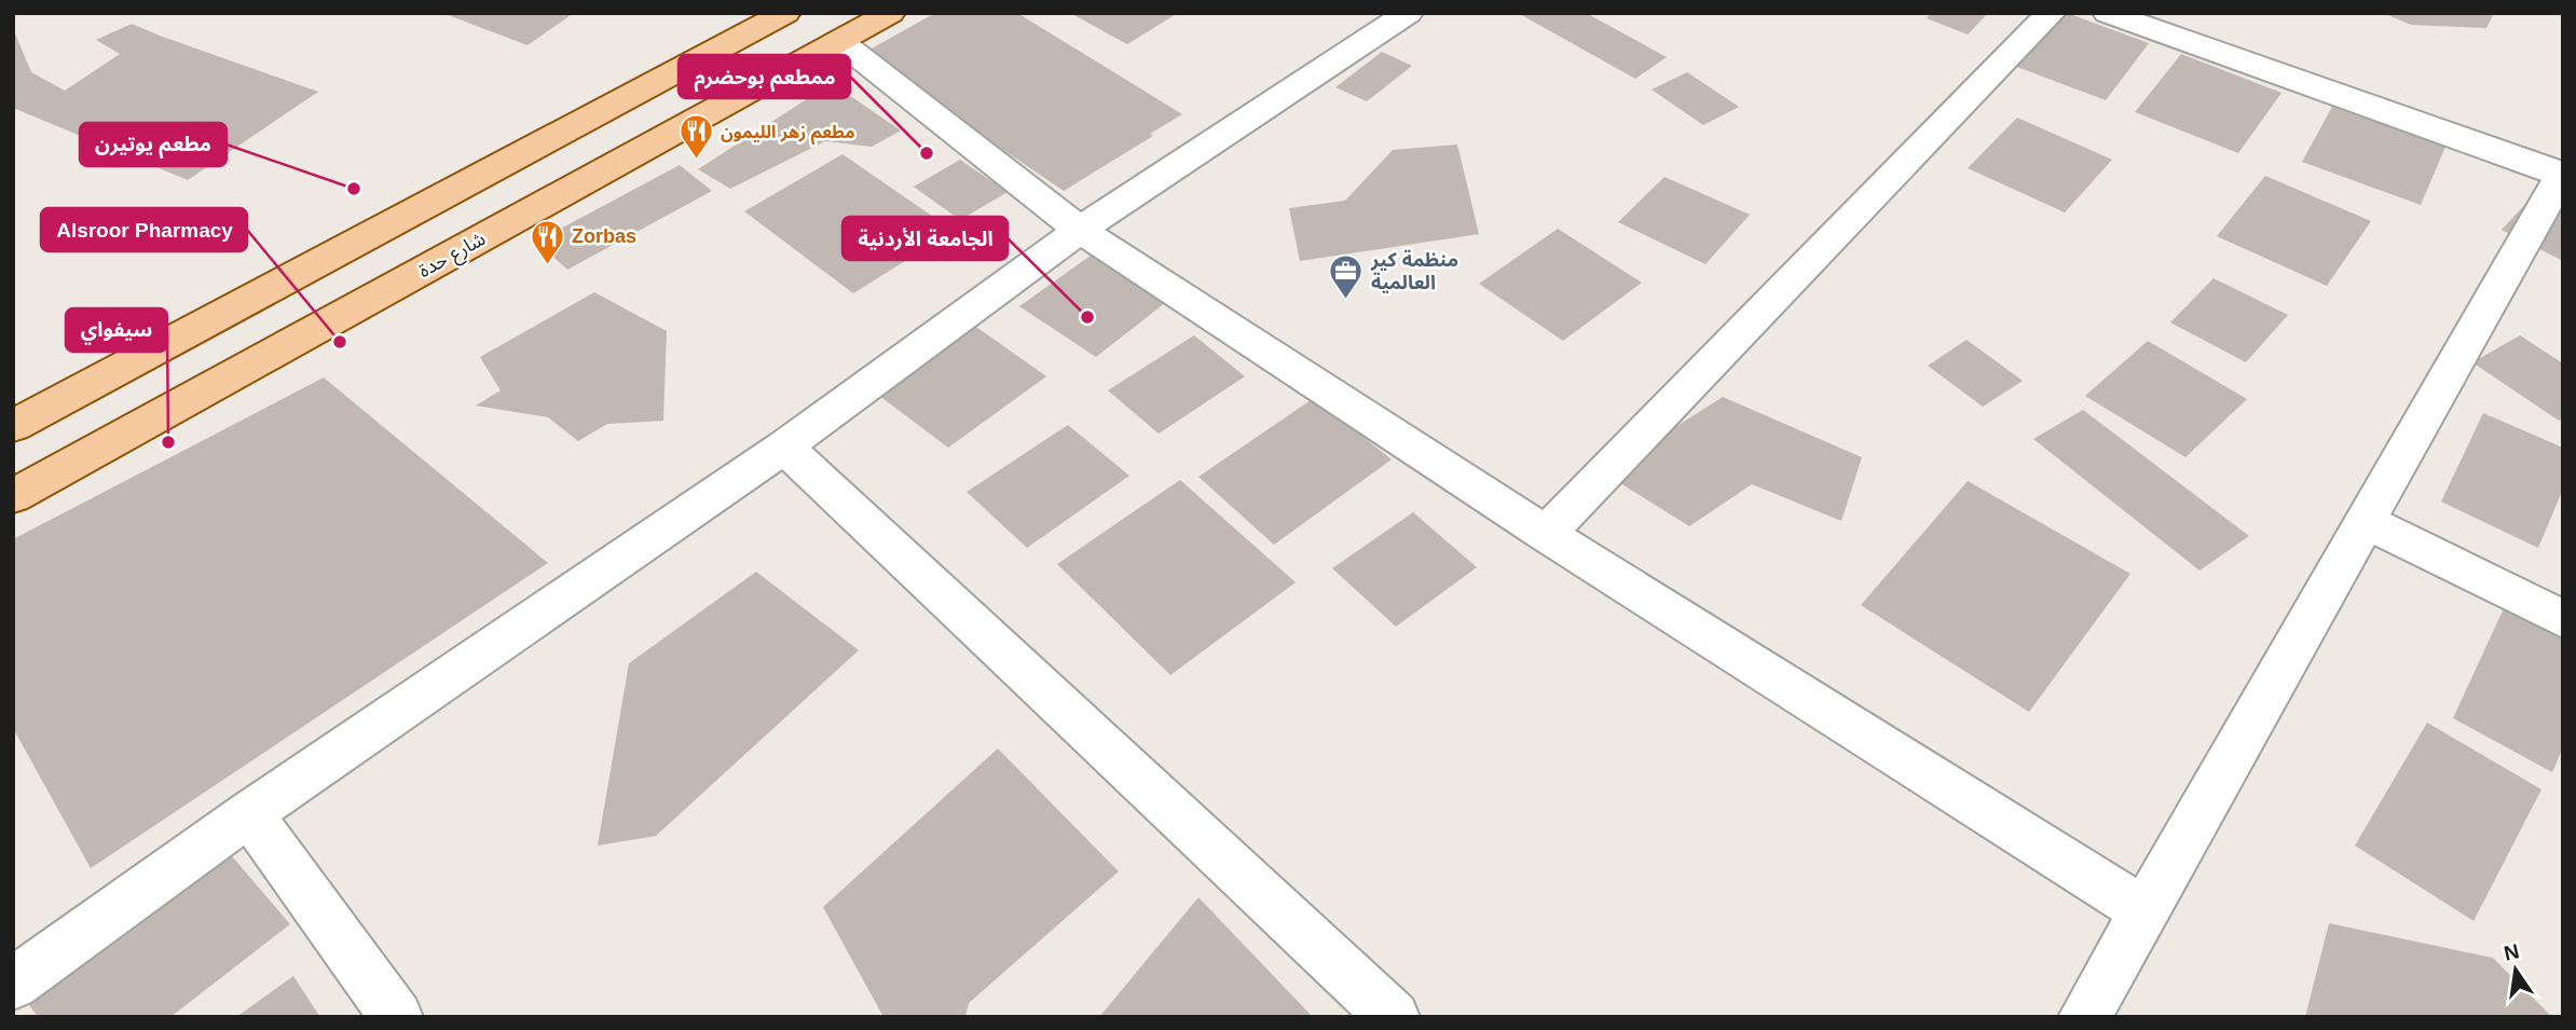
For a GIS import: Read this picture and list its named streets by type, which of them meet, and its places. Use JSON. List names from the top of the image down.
{
  "streets": {
    "main road": ["شارع حدة"]
  },
  "places": {
    "other": [
      "ممطعم بوحضرم",
      "مطعم يوتيرن",
      "الجامعة الأردنية",
      "Alsroor Pharmacy",
      "سيفواي"
    ],
    "restaurant": ["مطعم زهر الليمون", "Zorbas"],
    "office": ["منظمة كير العالمية"]
  },
  "north": "top"
}
